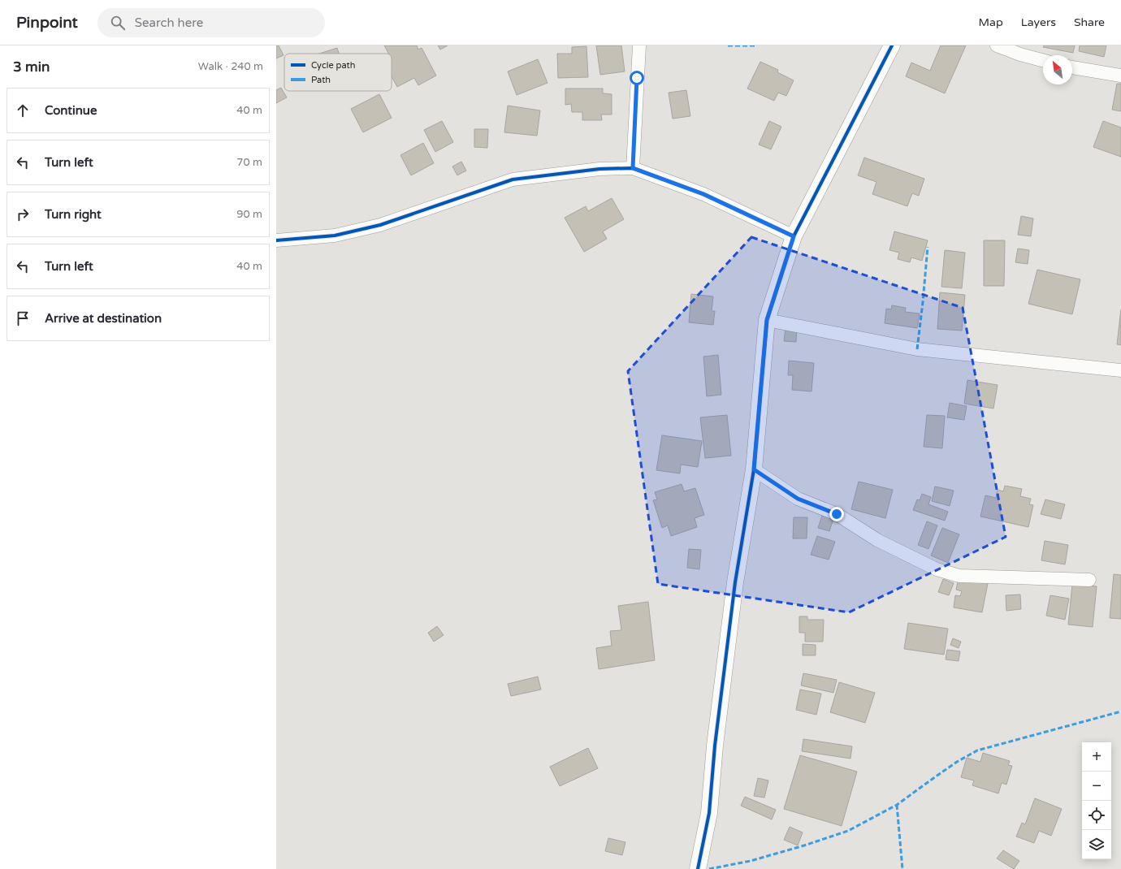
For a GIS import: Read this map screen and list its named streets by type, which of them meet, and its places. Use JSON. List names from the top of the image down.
{
  "legend": ["Cycle path", "Path"],
  "north": "top left",
  "page": {
    "header": "Pinpoint",
    "search": "Search here",
    "nav": ["Map", "Layers", "Share"],
    "heading": ["3 min", "Walk · 240 m"],
    "list": [
      ["Continue", "40 m"],
      ["Turn left", "70 m"],
      ["Turn right", "90 m"],
      ["Turn left", "40 m"],
      "Arrive at destination"
    ],
    "map_buttons": ["+", "−"]
  }
}
